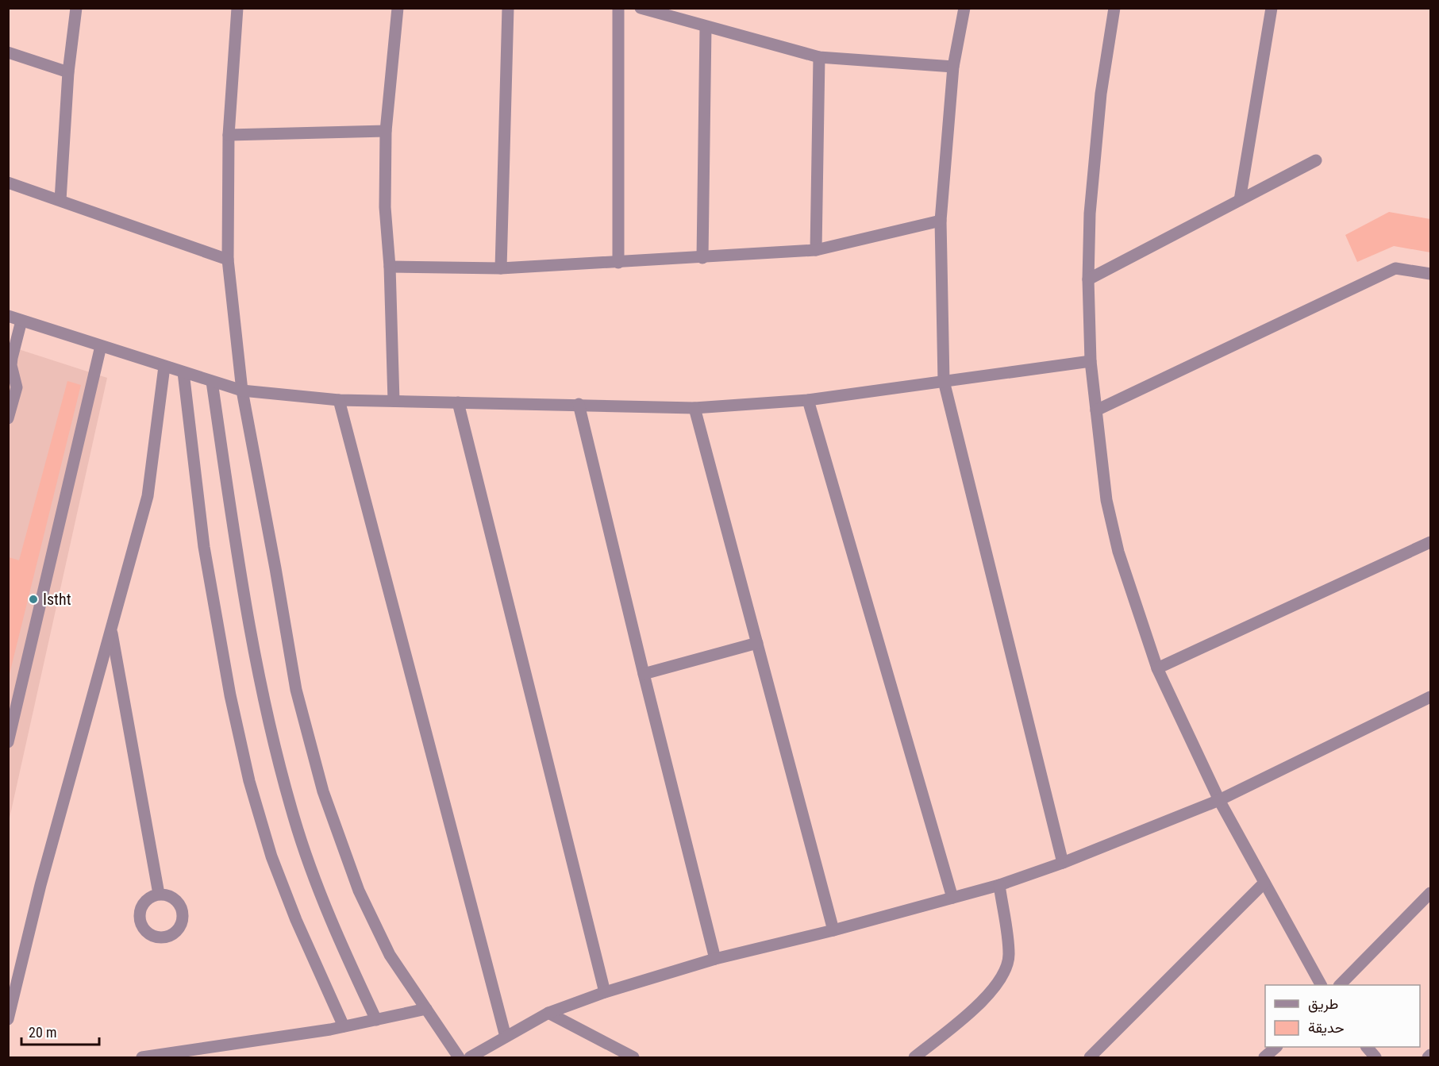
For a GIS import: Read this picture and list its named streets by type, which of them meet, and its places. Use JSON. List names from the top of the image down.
{
  "places": ["Istht"],
  "legend": ["طريق", "حديقة"],
  "scale_bar": "20 m"
}
